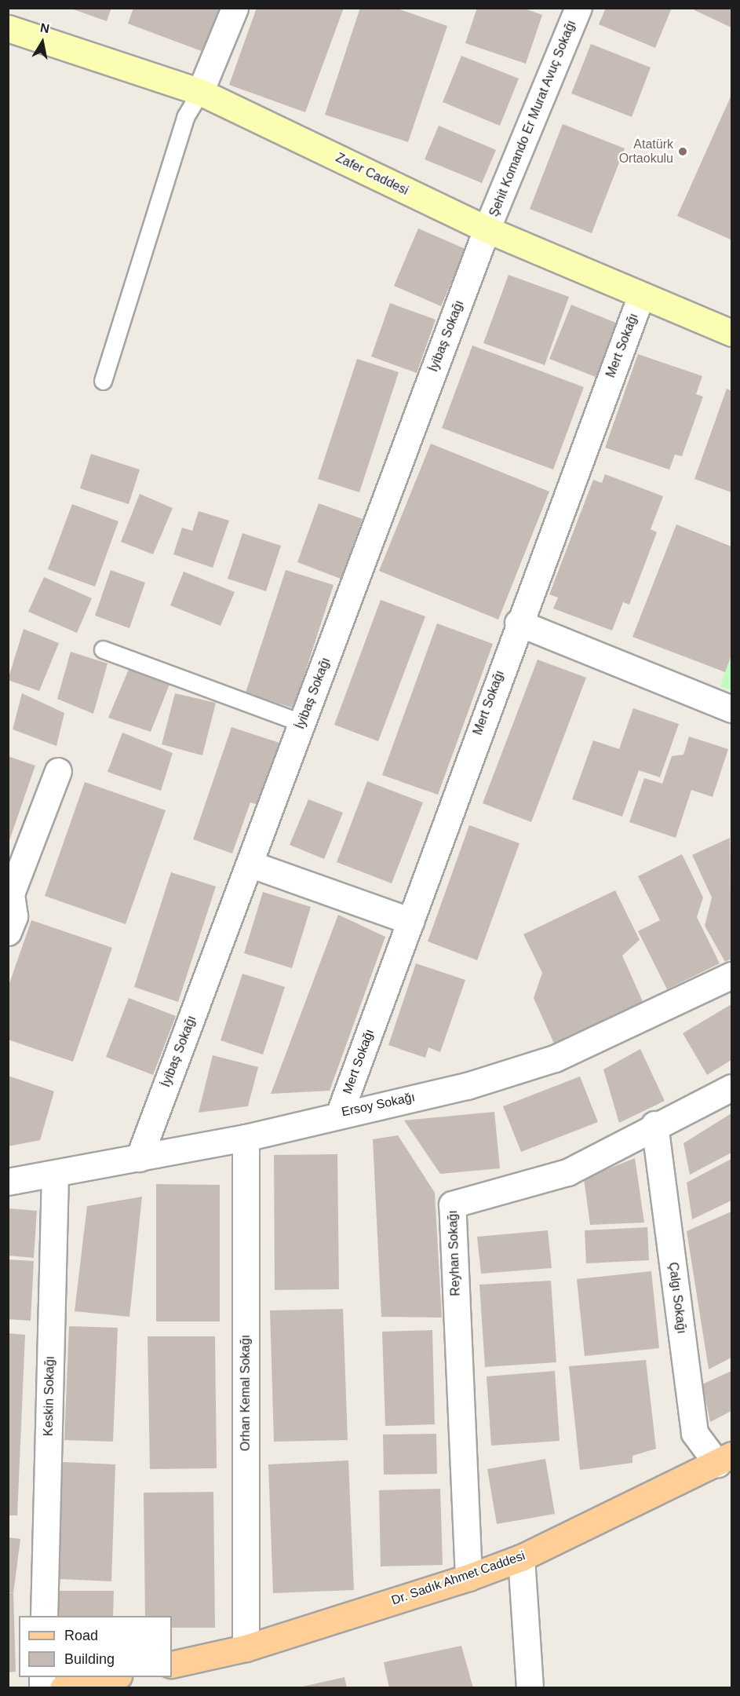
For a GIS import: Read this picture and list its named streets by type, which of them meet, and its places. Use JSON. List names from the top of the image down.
{
  "streets": {
    "main road": ["Dr. Sadık Ahmet Caddesi"],
    "street": [
      "Şehit Komando Er Murat Avuç Sokağı",
      "Zafer Caddesi",
      "İyibaş Sokağı",
      "Mert Sokağı",
      "Ersoy Sokağı",
      "Reyhan Sokağı",
      "Çalgı Sokağı",
      "Orhan Kemal Sokağı",
      "Keskin Sokağı"
    ]
  },
  "crossings": [
    ["Şehit Komando Er Murat Avuç Sokağı", "Zafer Caddesi"],
    ["Şehit Komando Er Murat Avuç Sokağı", "İyibaş Sokağı"],
    ["Zafer Caddesi", "İyibaş Sokağı"],
    ["Zafer Caddesi", "Mert Sokağı"],
    ["İyibaş Sokağı", "Ersoy Sokağı"],
    ["Mert Sokağı", "Ersoy Sokağı"],
    ["Ersoy Sokağı", "Orhan Kemal Sokağı"],
    ["Ersoy Sokağı", "Keskin Sokağı"],
    ["Reyhan Sokağı", "Çalgı Sokağı"],
    ["Reyhan Sokağı", "Dr. Sadık Ahmet Caddesi"],
    ["Çalgı Sokağı", "Dr. Sadık Ahmet Caddesi"],
    ["Orhan Kemal Sokağı", "Dr. Sadık Ahmet Caddesi"]
  ],
  "places": ["Atatürk Ortaokulu"],
  "legend": ["Road", "Building"],
  "north": "top"
}
